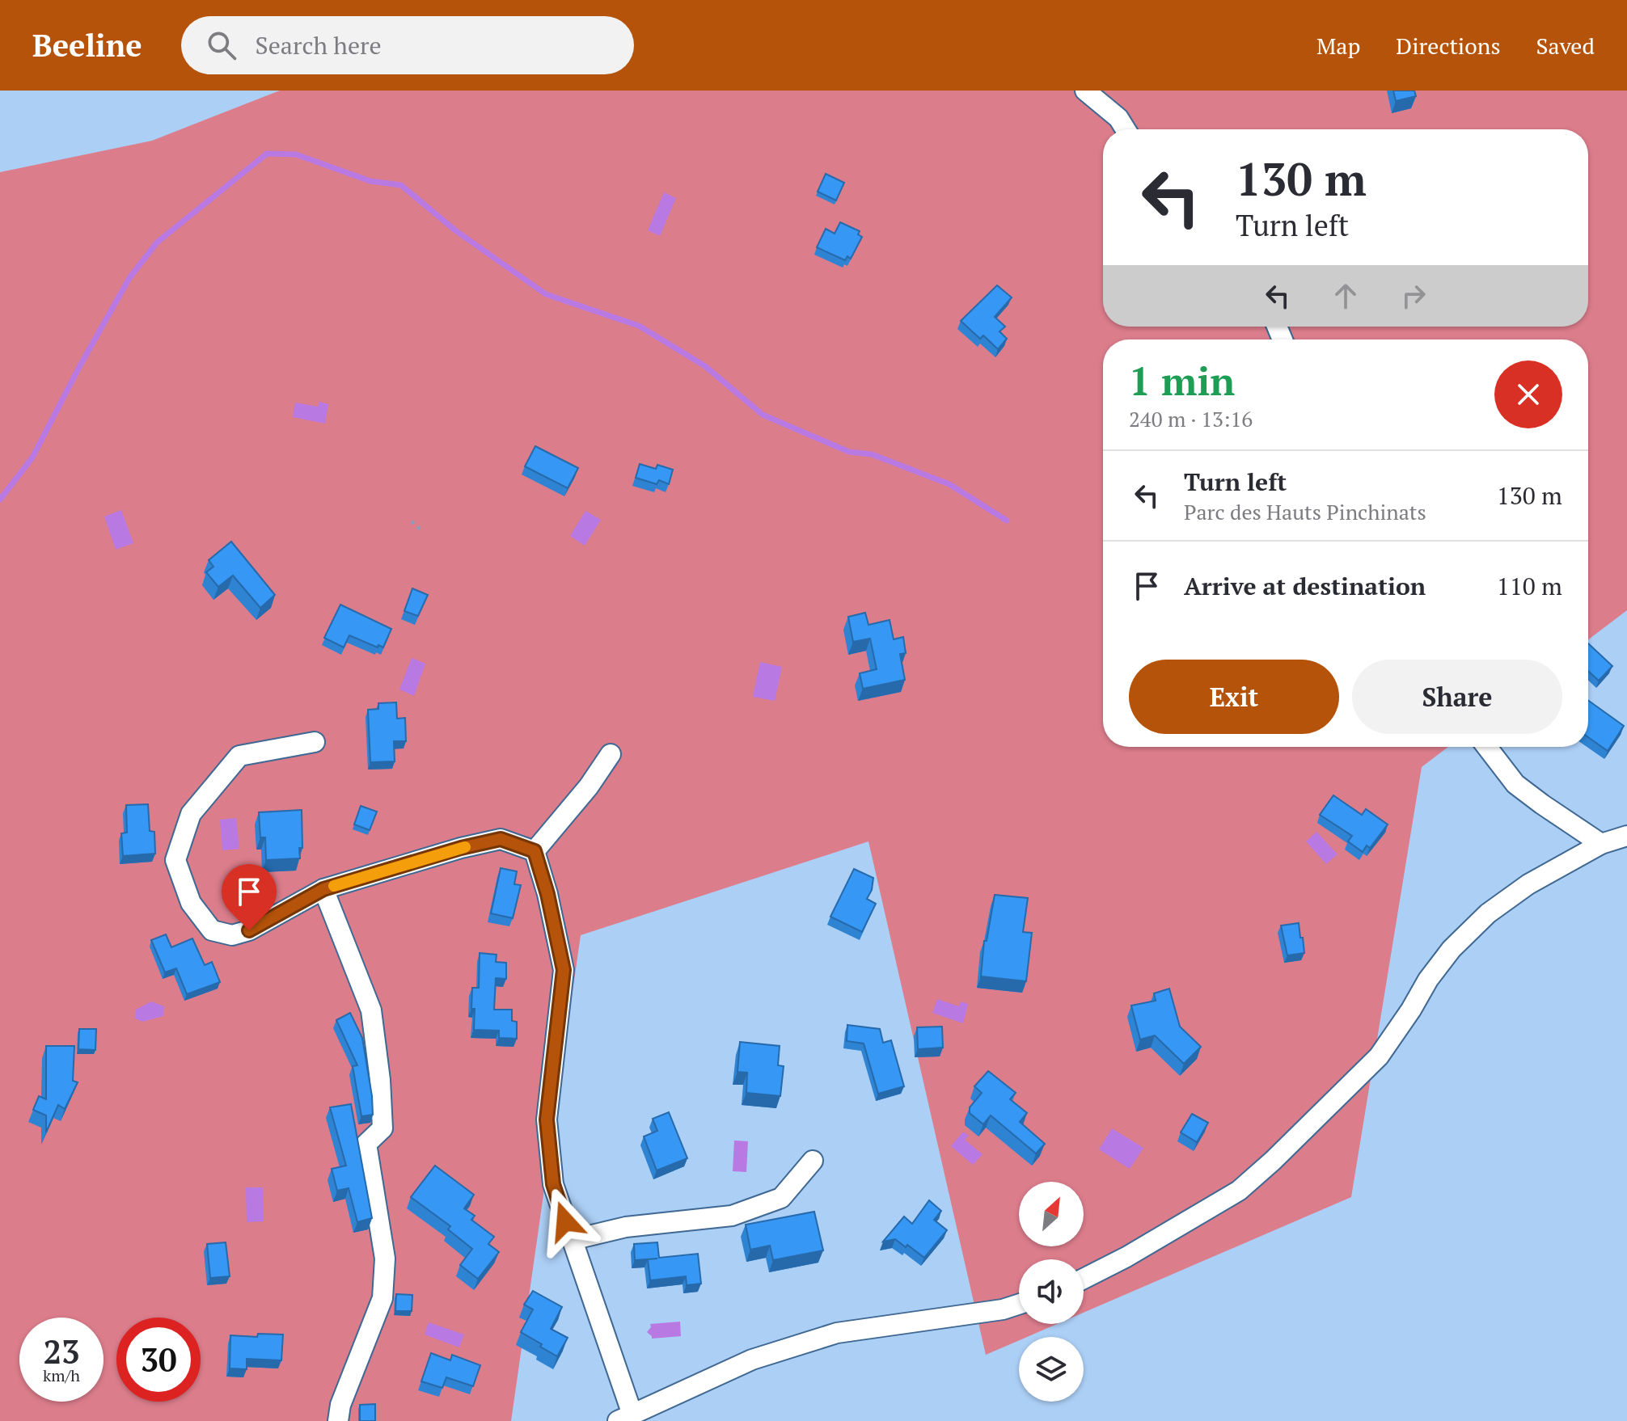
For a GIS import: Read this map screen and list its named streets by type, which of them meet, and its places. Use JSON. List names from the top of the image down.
{
  "north": "top right",
  "page": {
    "header": "Beeline",
    "search": "Search here",
    "nav": ["Map", "Directions", "Saved"],
    "turn": ["130 m", "Turn left"],
    "heading": ["1 min", "240 m · 13:16"],
    "list": [
      {
        "name": "Turn left",
        "note": "Parc des Hauts Pinchinats",
        "value": "130 m"
      },
      {
        "name": "Arrive at destination",
        "value": "110 m"
      }
    ],
    "buttons": ["Exit", "Share"],
    "speed": "23 km/h",
    "limit": "30"
  }
}
